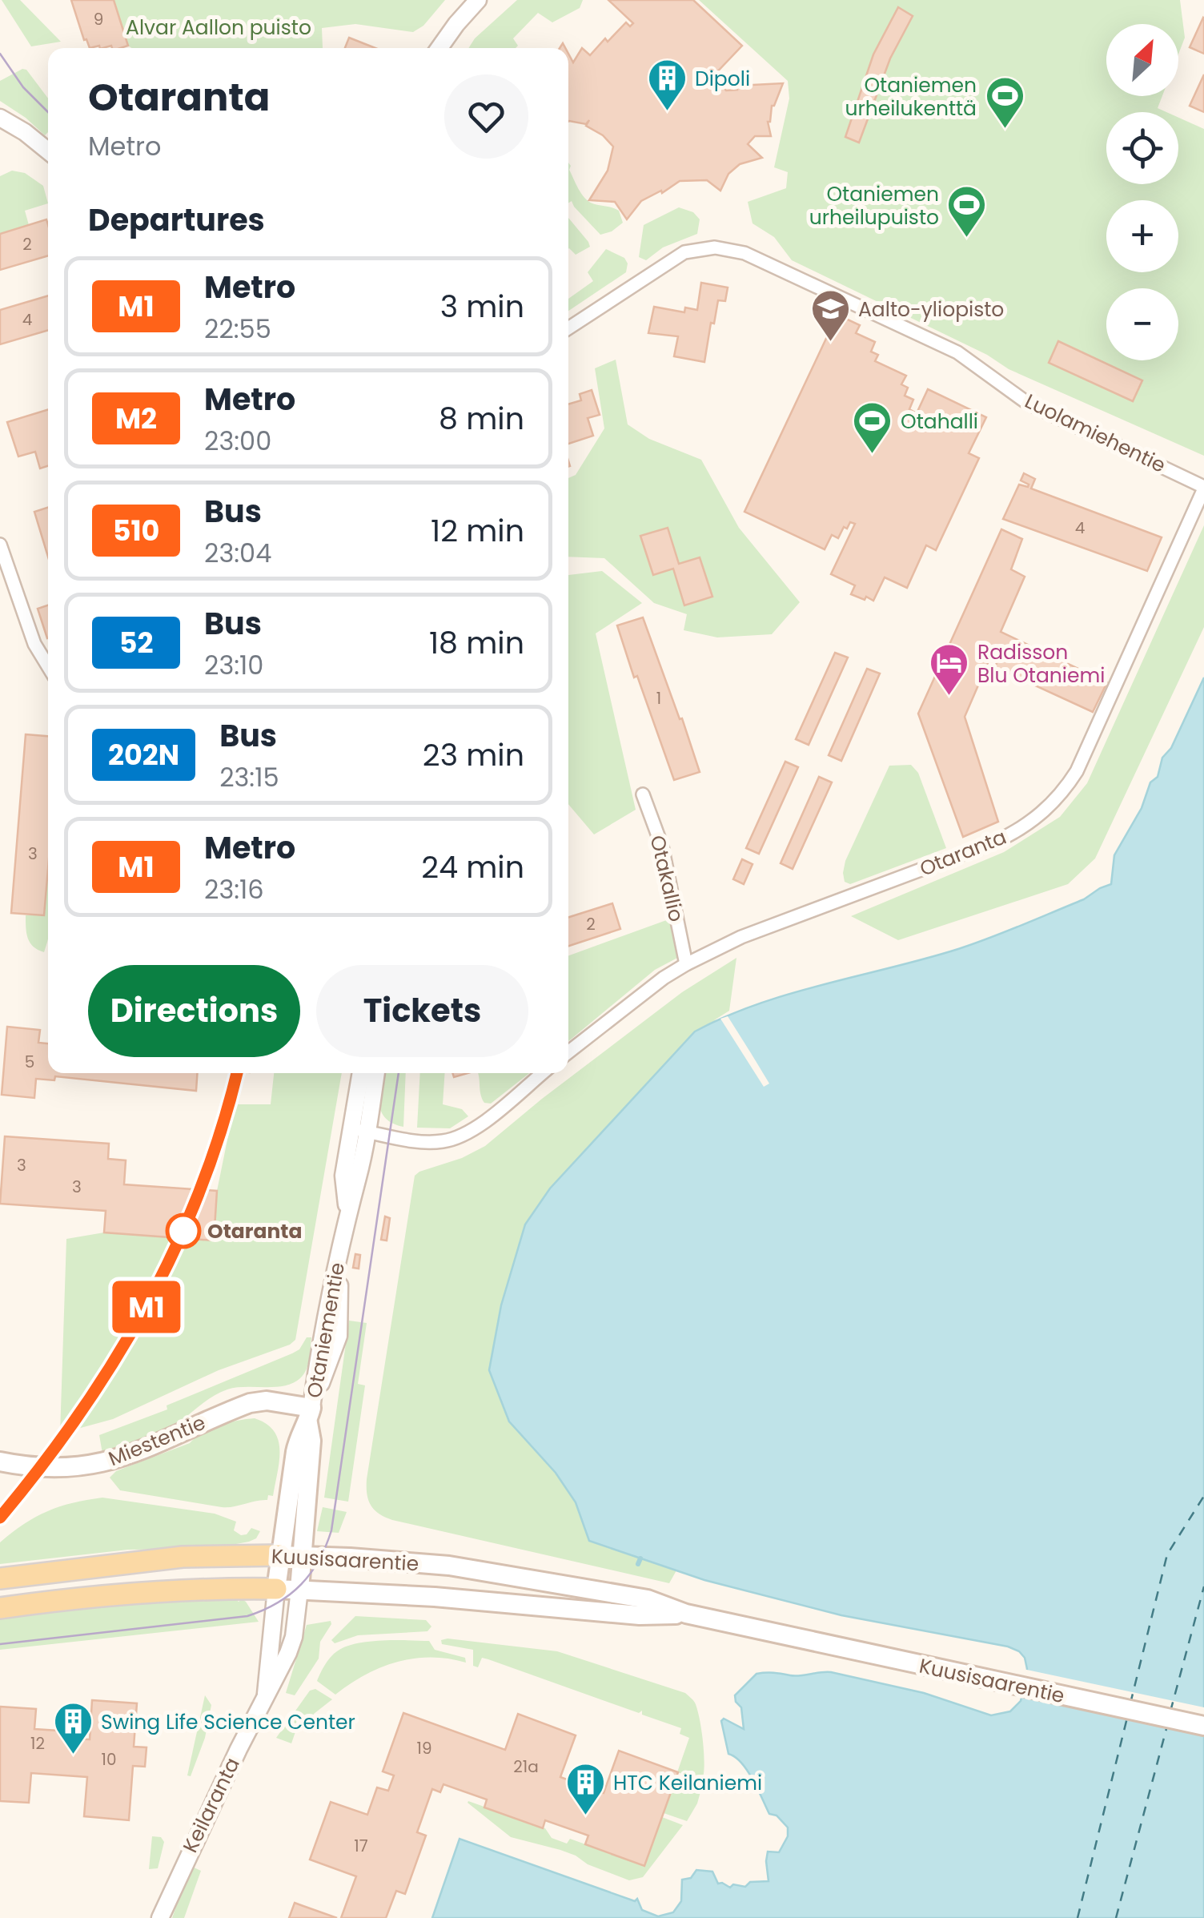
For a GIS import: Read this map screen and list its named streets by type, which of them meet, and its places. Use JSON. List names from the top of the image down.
{
  "streets": {
    "main road": ["Otaniementie", "Miestentie", "Kuusisaarentie"],
    "street": [
      "Luolamiehentie",
      "Otaranta",
      "Otakallio",
      "Keilaranta"
    ]
  },
  "crossings": [
    ["Luolamiehentie", "Otaranta"],
    ["Otaranta", "Otakallio"],
    ["Otaniementie", "Miestentie"],
    ["Otaniementie", "Kuusisaarentie"],
    ["Otaniementie", "Keilaranta"],
    ["Kuusisaarentie", "Keilaranta"]
  ],
  "parks": ["Alvar Aallon puisto"],
  "places": {
    "building": ["Dipoli", "Swing Life Science Center", "HTC Keilaniemi"],
    "sports": ["Otaniemen urheilukenttä", "Otaniemen urheilupuisto", "Otahalli"],
    "school or university": ["Aalto-yliopisto"],
    "hotel": ["Radisson Blu Otaniemi"],
    "other": ["Otaranta"]
  },
  "lines": ["metro line M1"],
  "house_numbers": [
    "9",
    "2",
    "4",
    "4",
    "1",
    "3",
    "2",
    "5",
    "3",
    "3",
    "12",
    "19",
    "10",
    "21a",
    "17"
  ],
  "north": "top right",
  "page": {
    "on_map": "M1",
    "map_buttons": ["+", "−"],
    "heading": [
      ["Otaranta", "Metro"],
      "Departures"
    ],
    "list": [
      {
        "mark": "M1",
        "name": "Metro",
        "note": "22:55",
        "value": "3 min"
      },
      {
        "mark": "M2",
        "name": "Metro",
        "note": "23:00",
        "value": "8 min"
      },
      {
        "mark": "510",
        "name": "Bus",
        "note": "23:04",
        "value": "12 min"
      },
      {
        "mark": "52",
        "name": "Bus",
        "note": "23:10",
        "value": "18 min"
      },
      {
        "mark": "202N",
        "name": "Bus",
        "note": "23:15",
        "value": "23 min"
      },
      {
        "mark": "M1",
        "name": "Metro",
        "note": "23:16",
        "value": "24 min"
      }
    ],
    "buttons": ["Directions", "Tickets"]
  }
}
